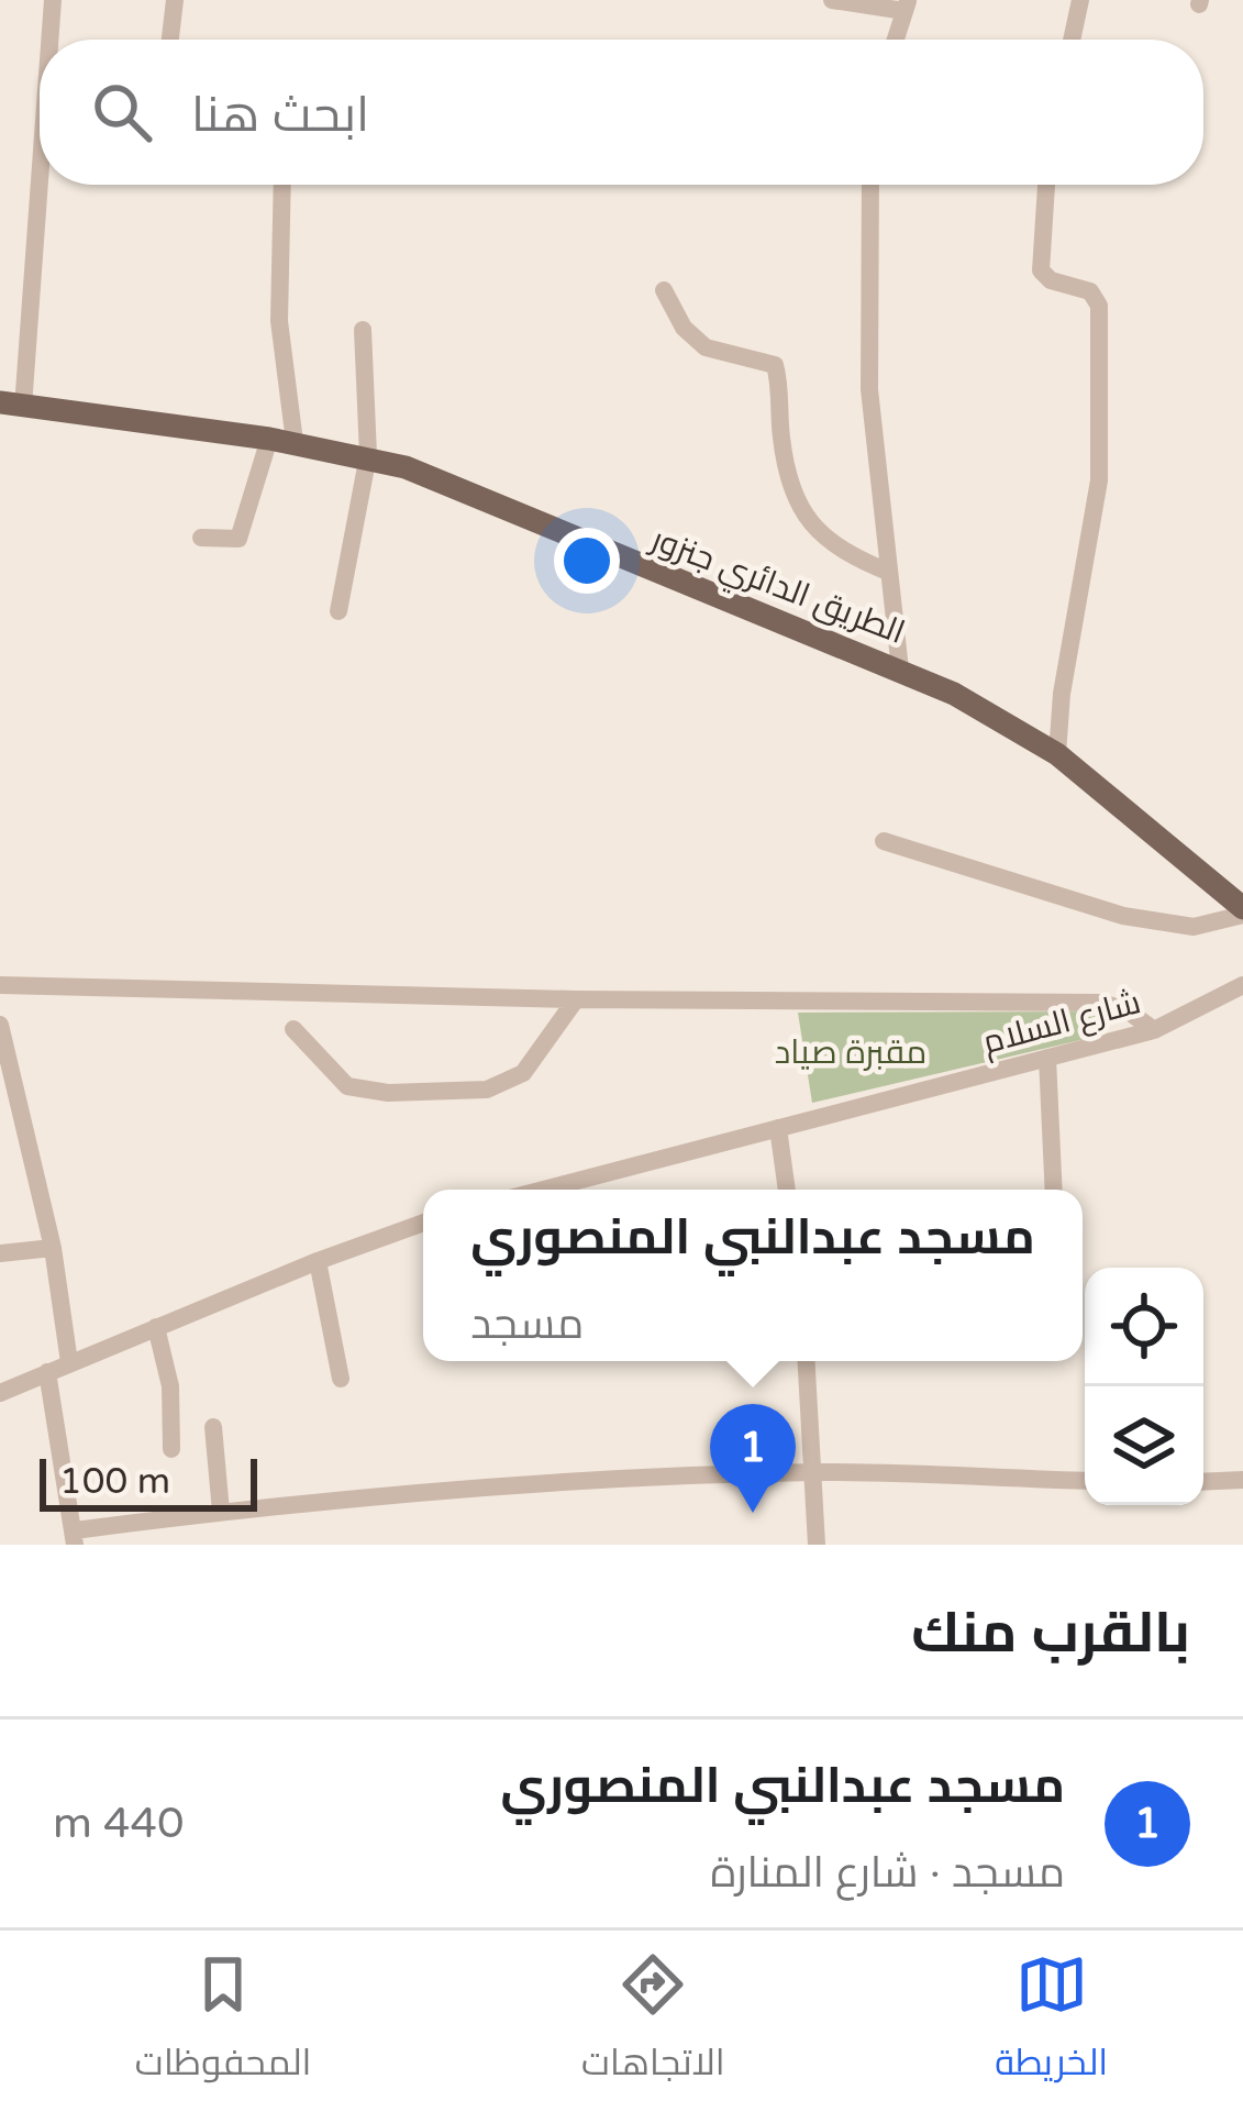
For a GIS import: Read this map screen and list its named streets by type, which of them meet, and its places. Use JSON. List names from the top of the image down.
{
  "streets": {
    "main road": ["الطريق الدائري جنزور"],
    "street": ["شارع السلام"]
  },
  "parks": ["مقبرة صياد"],
  "scale_bar": "100 m",
  "page": {
    "search": "ابحث هنا",
    "popup": ["مسجد عبدالنبي المنصوري", "مسجد"],
    "pins": "1",
    "scale": "100 m",
    "heading": "بالقرب منك",
    "list": [
      {
        "mark": "1",
        "name": "مسجد عبدالنبي المنصوري",
        "note": "مسجد · شارع المنارة",
        "value": "440 m"
      }
    ],
    "nav": ["الخريطة", "الاتجاهات", "المحفوظات"]
  }
}
